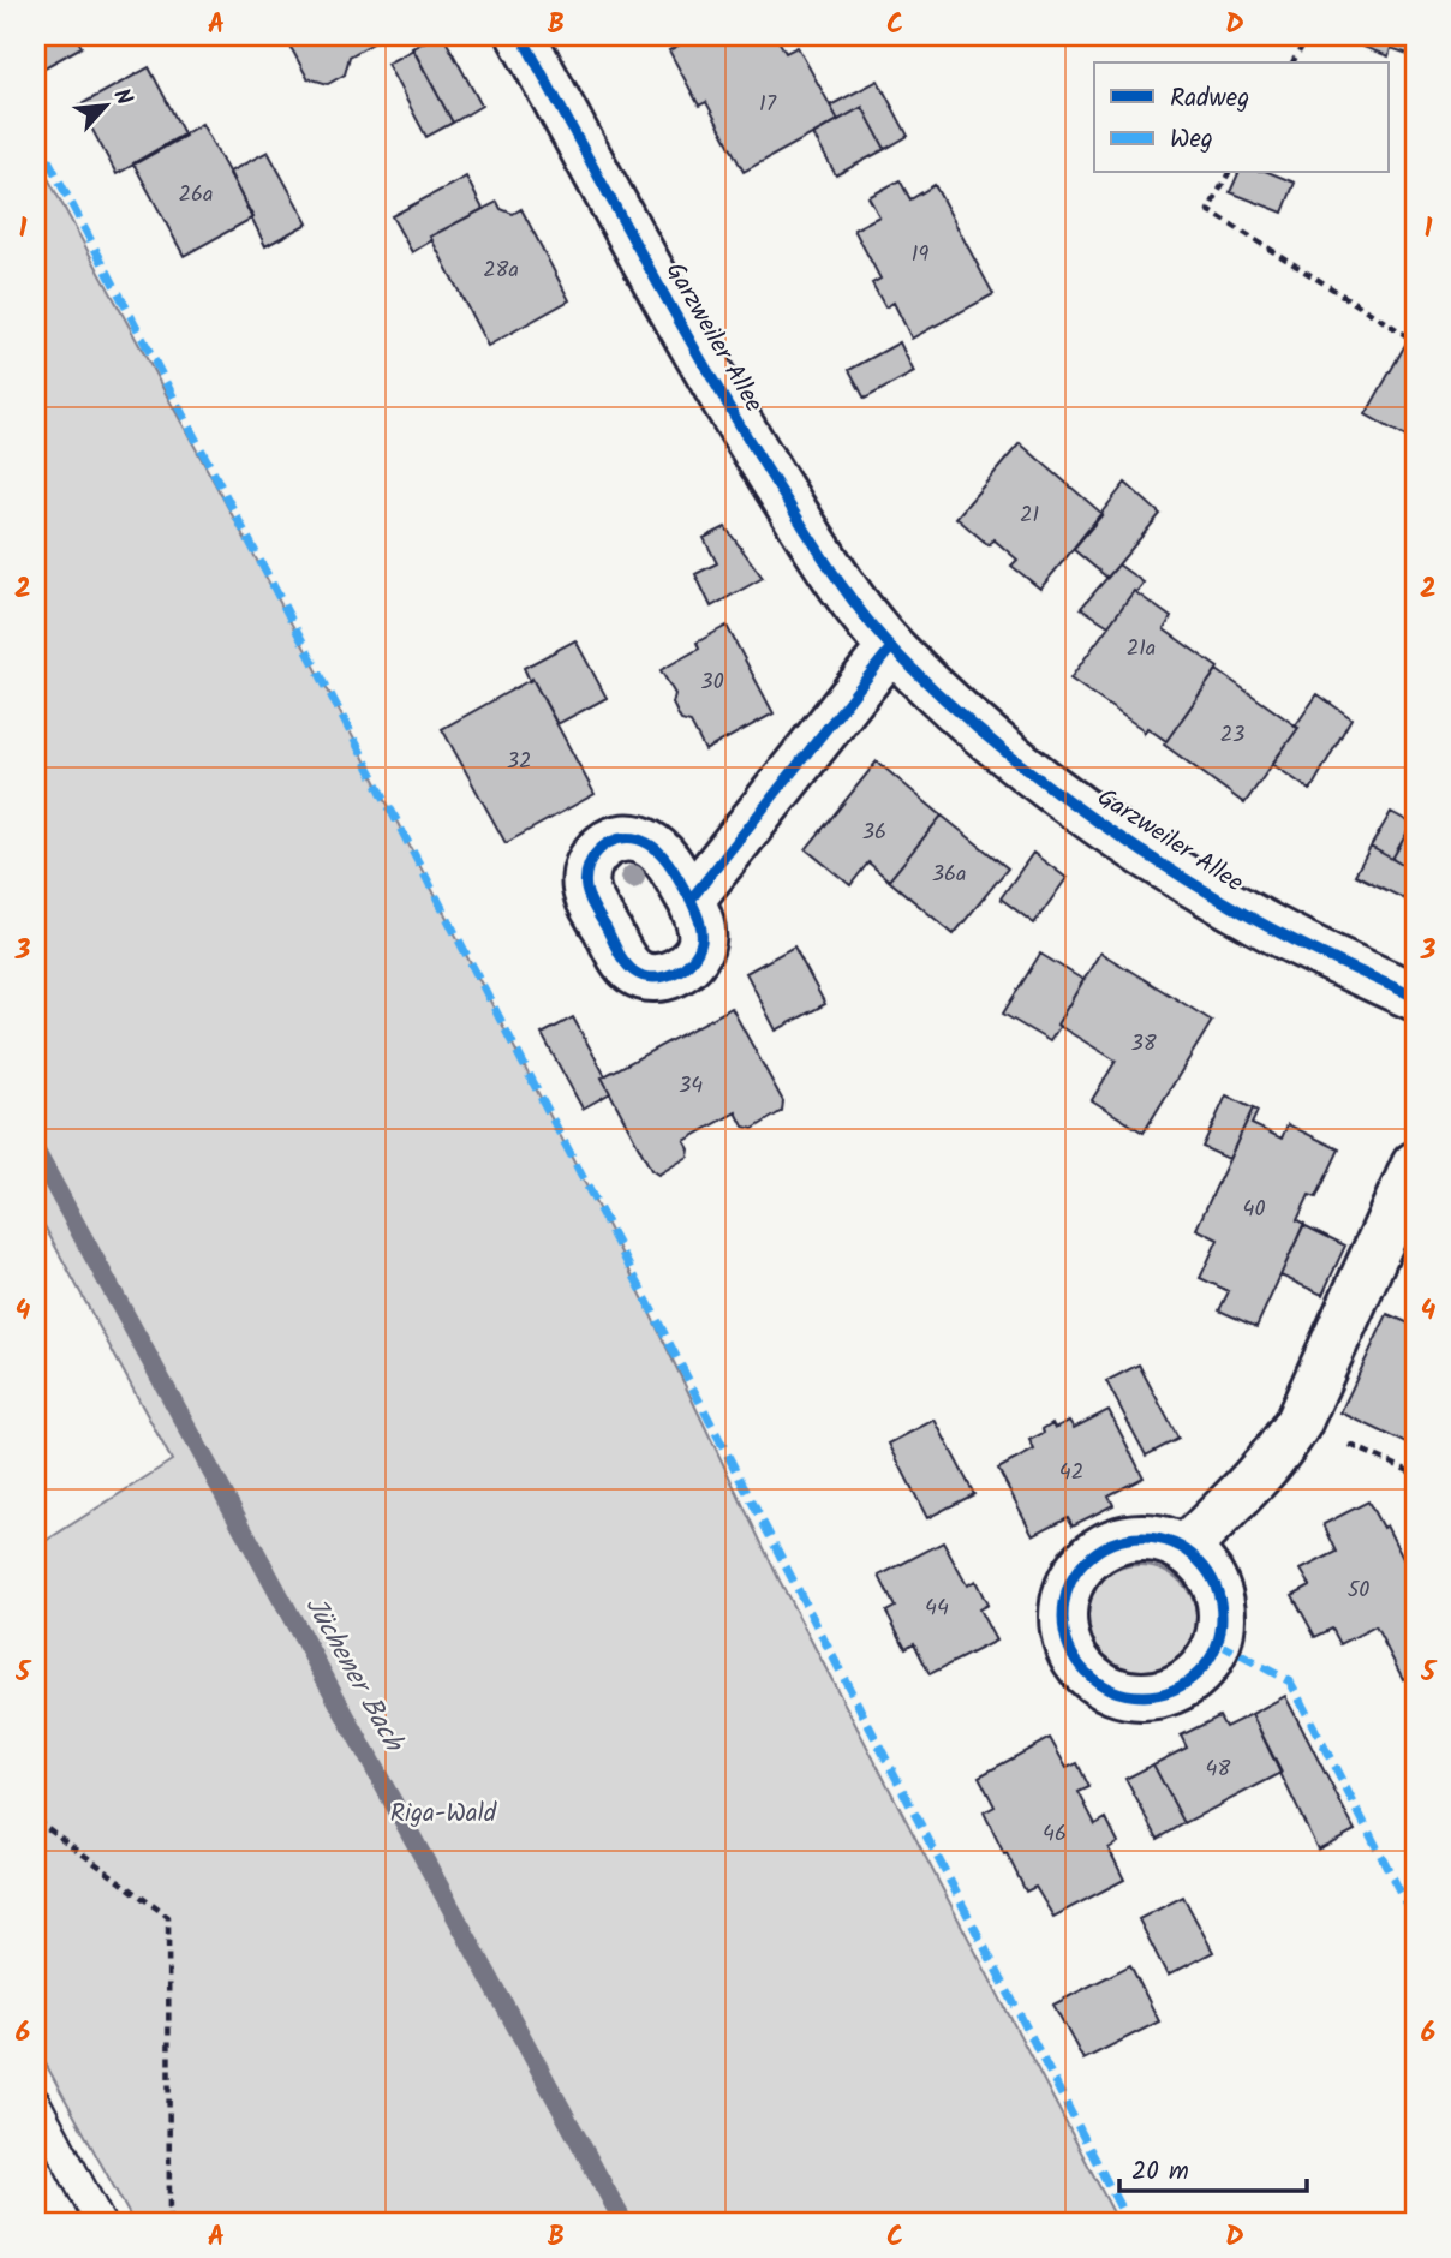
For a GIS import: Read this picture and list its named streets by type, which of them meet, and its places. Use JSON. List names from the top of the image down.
{
  "streets": {
    "street": ["Garzweiler Allee"]
  },
  "water": ["Jüchener Bach"],
  "parks": ["Riga-Wald"],
  "house_numbers": [
    "17",
    "26a",
    "19",
    "28a",
    "21",
    "21a",
    "30",
    "23",
    "32",
    "36",
    "36a",
    "38",
    "34",
    "40",
    "42",
    "50",
    "44",
    "48",
    "46"
  ],
  "legend": ["Radweg", "Weg"],
  "scale_bar": "20 m",
  "north": "top right",
  "grid": {
    "columns": [
      "A",
      "B",
      "C",
      "D"
    ],
    "rows": [
      "1",
      "2",
      "3",
      "4",
      "5",
      "6"
    ]
  }
}
